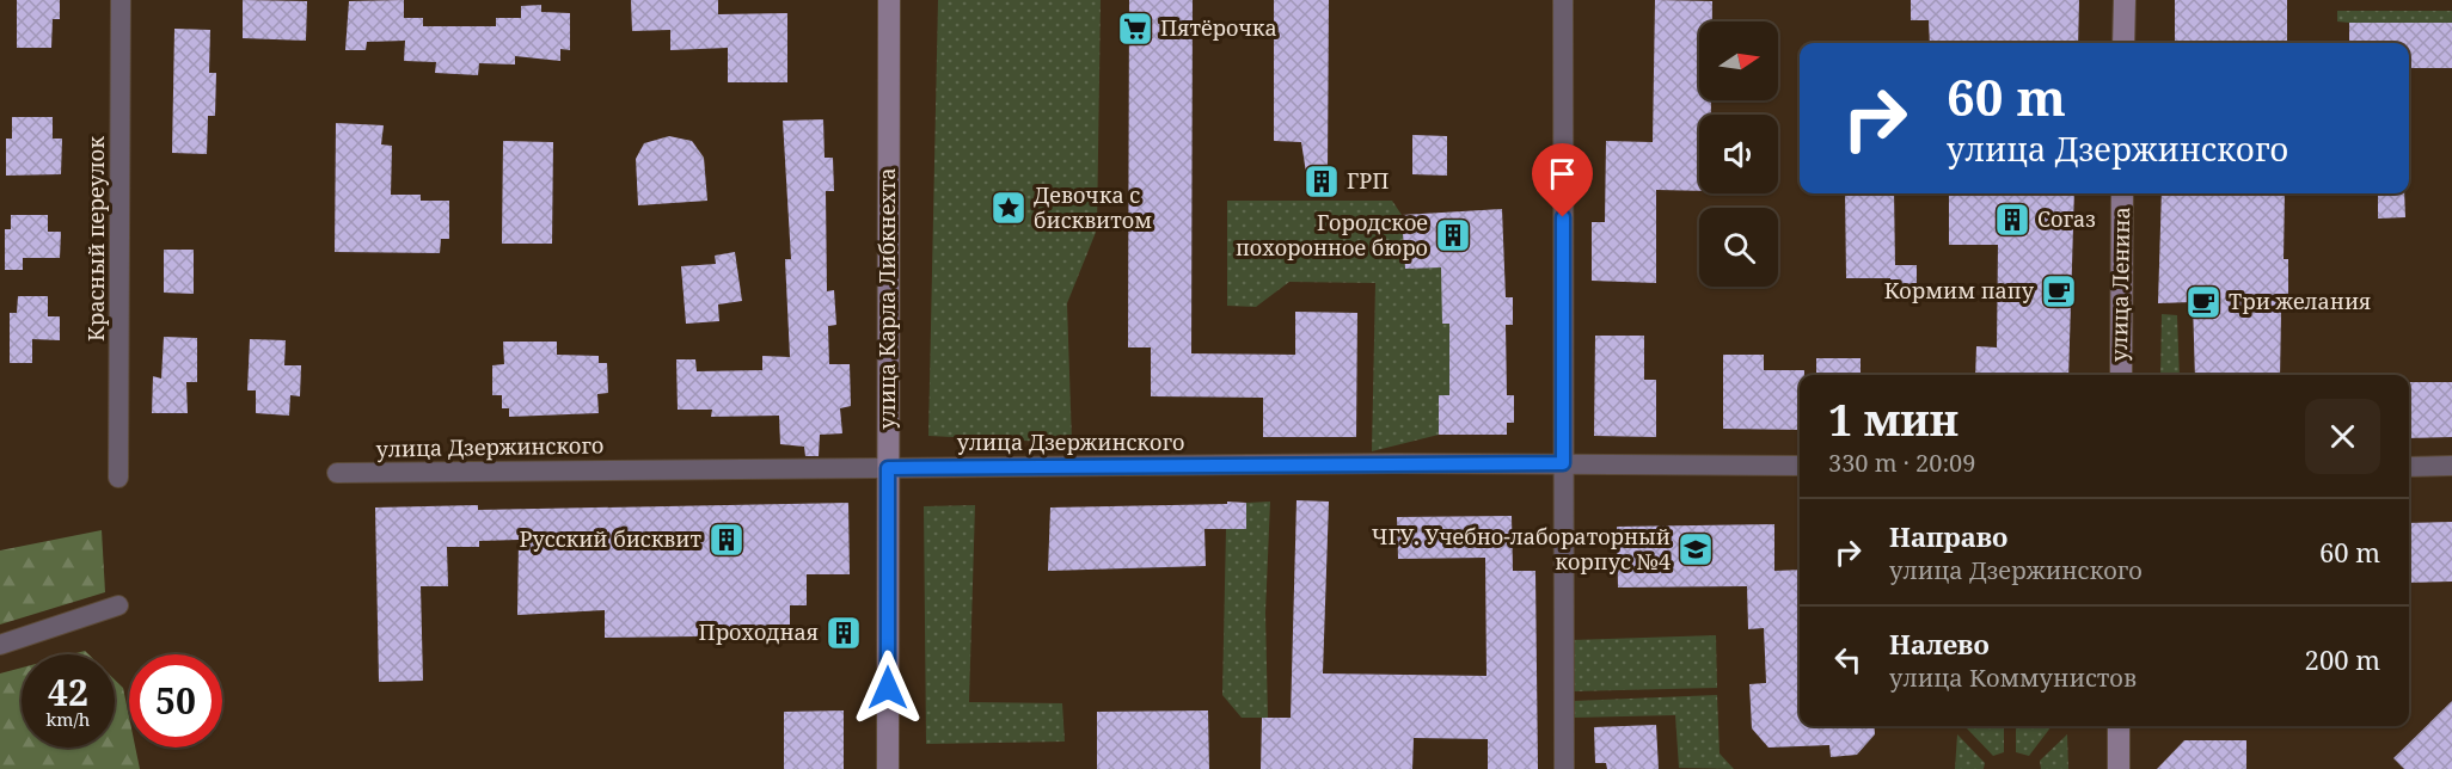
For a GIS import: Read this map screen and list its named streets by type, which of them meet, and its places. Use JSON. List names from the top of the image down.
{
  "streets": {
    "main road": ["улица Ленина", "улица Карла Либкнехта"],
    "street": ["Красный переулок", "улица Дзержинского"]
  },
  "crossings": [
    ["улица Карла Либкнехта", "улица Дзержинского"]
  ],
  "places": {
    "supermarket": ["Пятёрочка"],
    "building": [
      "ГРП",
      "Согаз",
      "Городское похоронное бюро",
      "Русский бисквит",
      "Проходная"
    ],
    "place": ["Девочка с бисквитом"],
    "cafe": ["Кормим папу", "Три желания"],
    "school or university": ["ЧГУ. Учебно-лабораторный корпус №4"]
  },
  "north": "right",
  "page": {
    "turn": ["60 m", "улица Дзержинского"],
    "heading": ["1 мин", "330 m · 20:09"],
    "list": [
      {
        "name": "Направо",
        "note": "улица Дзержинского",
        "value": "60 m"
      },
      {
        "name": "Налево",
        "note": "улица Коммунистов",
        "value": "200 m"
      }
    ],
    "speed": "42 km/h",
    "limit": "50"
  }
}
